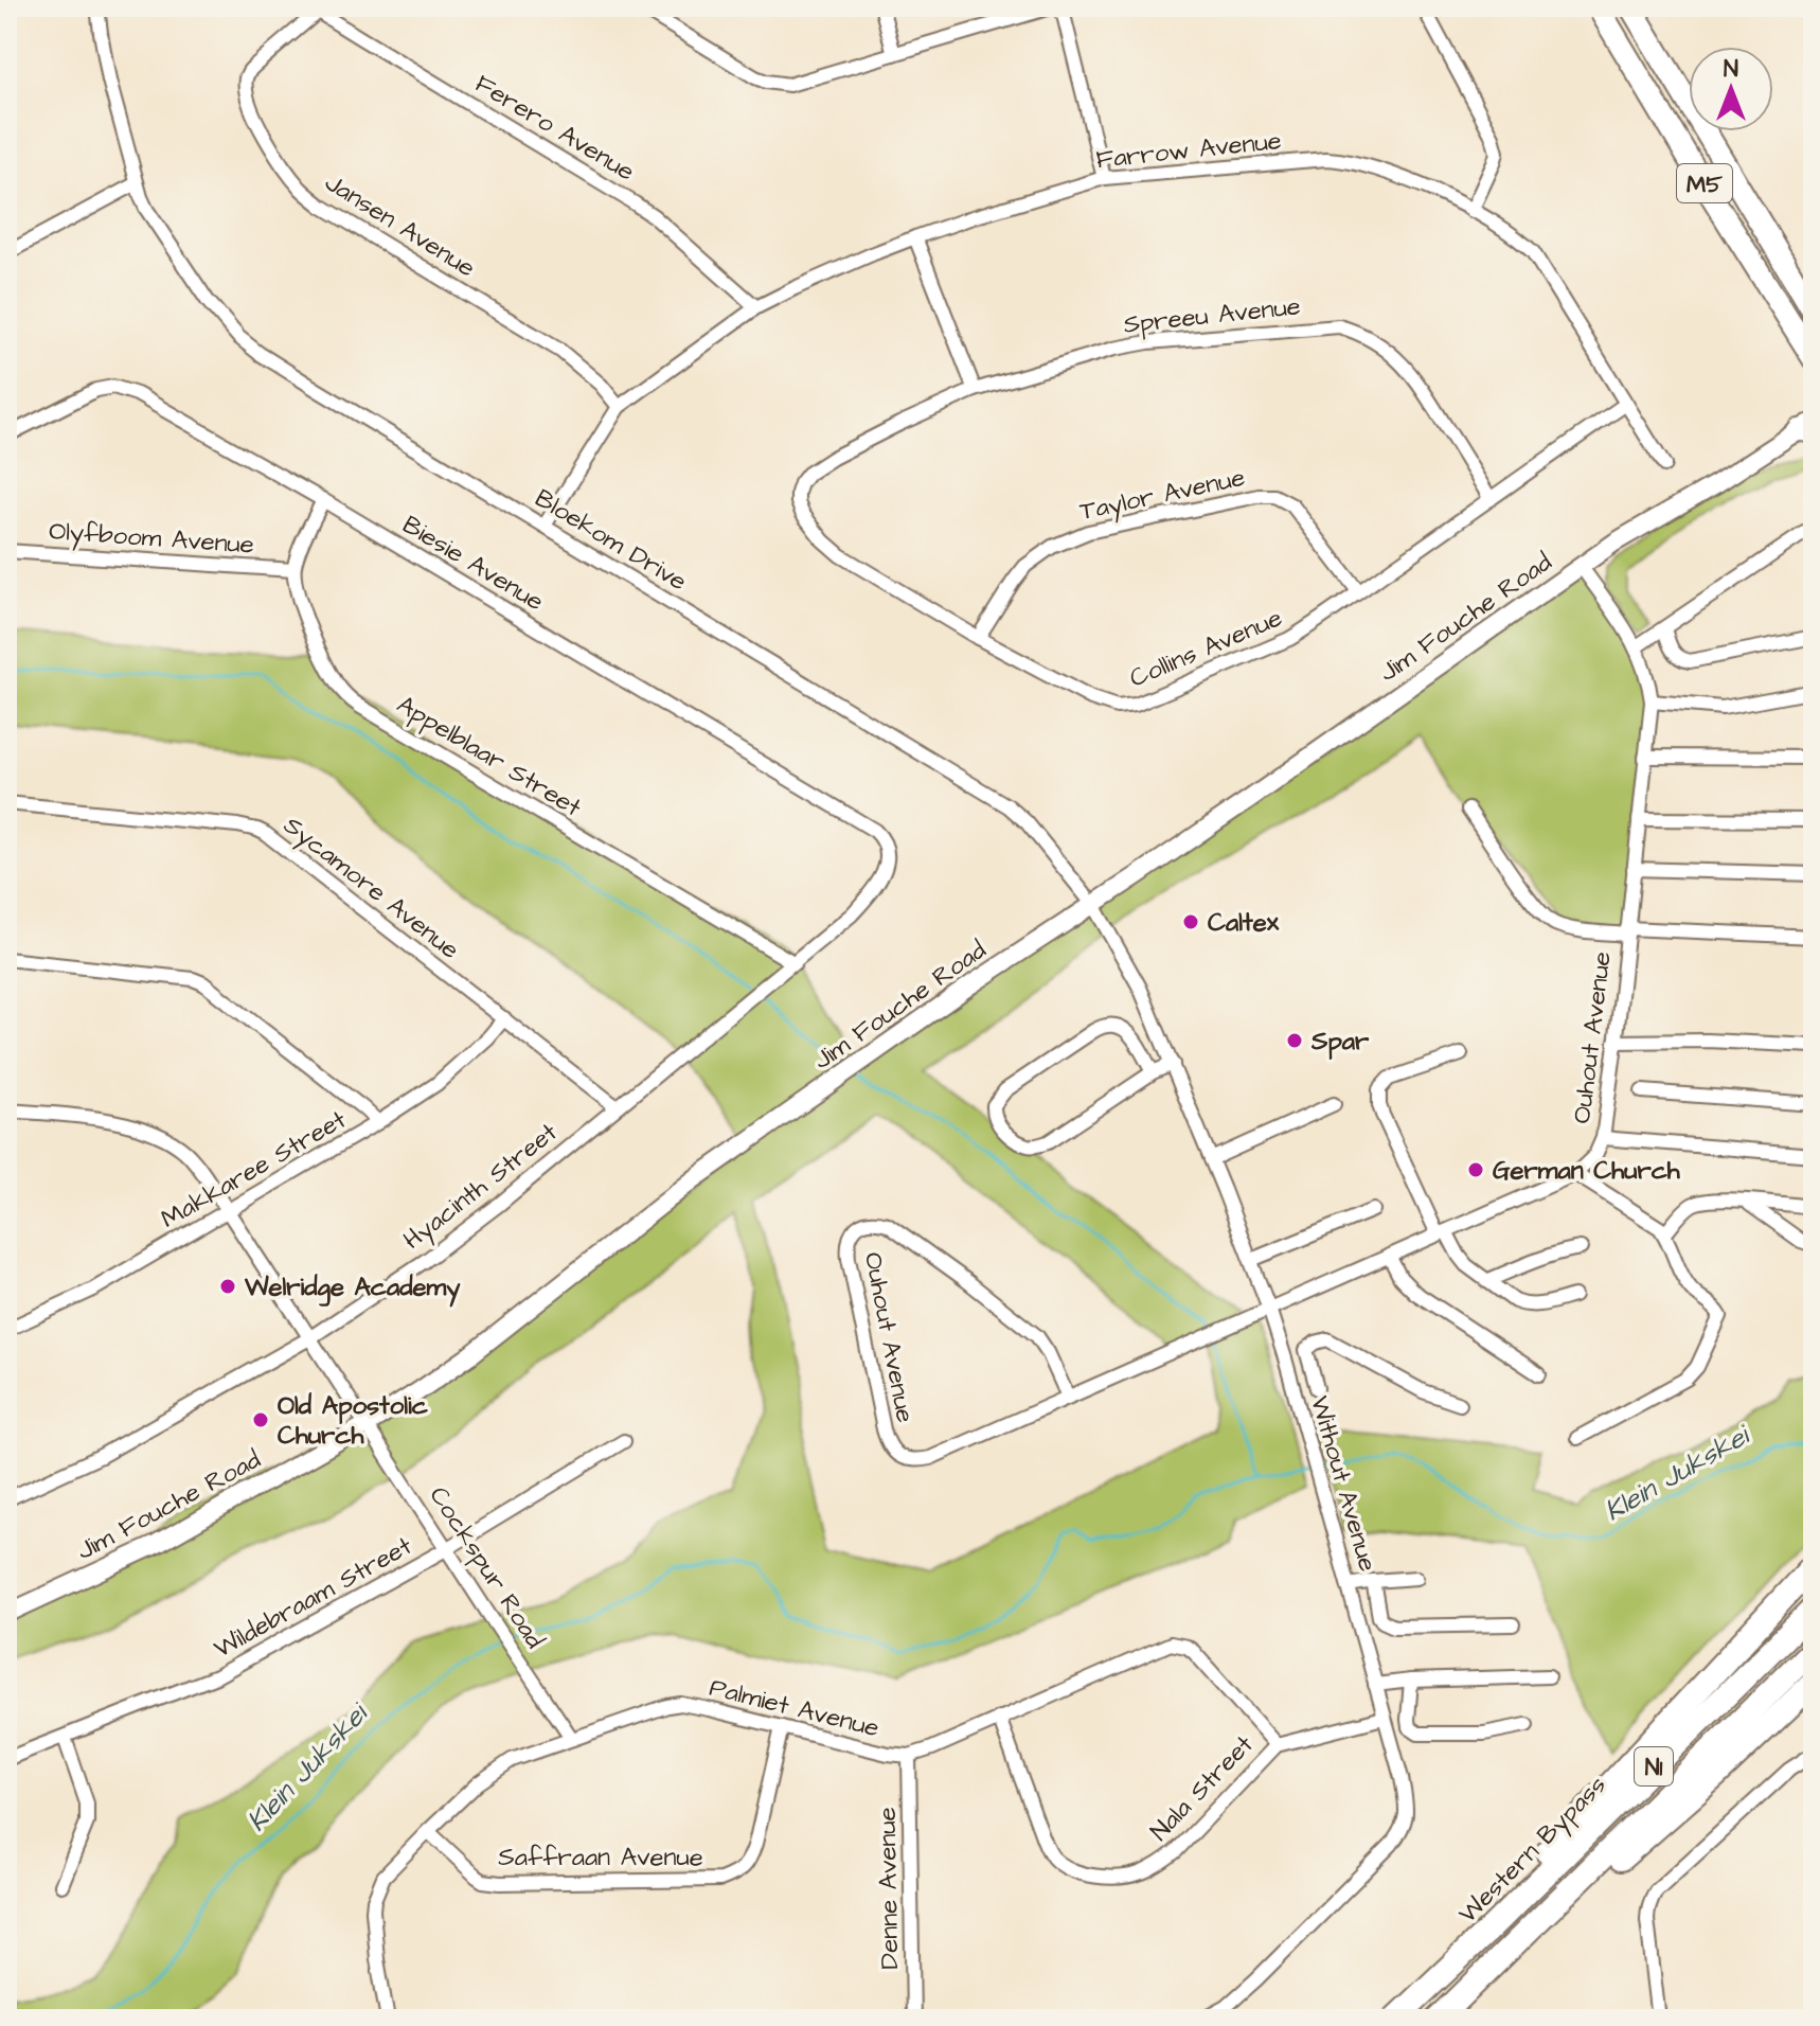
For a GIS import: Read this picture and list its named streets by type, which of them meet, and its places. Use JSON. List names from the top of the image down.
{
  "streets": {
    "highway": ["N1", "Western Bypass"],
    "main road": ["M5"],
    "street": [
      "Ferero Avenue",
      "Farrow Avenue",
      "Jansen Avenue",
      "Spreeu Avenue",
      "Taylor Avenue",
      "Olyfboom Avenue",
      "Bloekom Drive",
      "Biesie Avenue",
      "Jim Fouche Road",
      "Collins Avenue",
      "Appelblaar Street",
      "Sycamore Avenue",
      "Ouhout Avenue",
      "Makkaree Street",
      "Hyacinth Street",
      "Without Avenue",
      "Cockspur Road",
      "Wildebraam Street",
      "Palmiet Avenue",
      "Nala Street",
      "Saffraan Avenue",
      "Denne Avenue"
    ]
  },
  "crossings": [
    ["Ferero Avenue", "Farrow Avenue"],
    ["Ferero Avenue", "Jansen Avenue"],
    ["Farrow Avenue", "Jansen Avenue"],
    ["Farrow Avenue", "Bloekom Drive"],
    ["Farrow Avenue", "Collins Avenue"],
    ["Spreeu Avenue", "Collins Avenue"],
    ["Taylor Avenue", "Collins Avenue"],
    ["Olyfboom Avenue", "Appelblaar Street"],
    ["Bloekom Drive", "Jim Fouche Road"],
    ["Bloekom Drive", "Without Avenue"],
    ["Biesie Avenue", "Hyacinth Street"],
    ["Jim Fouche Road", "Ouhout Avenue"],
    ["Jim Fouche Road", "Without Avenue"],
    ["Jim Fouche Road", "Cockspur Road"],
    ["Appelblaar Street", "Hyacinth Street"],
    ["Sycamore Avenue", "Makkaree Street"],
    ["Sycamore Avenue", "Hyacinth Street"],
    ["Ouhout Avenue", "Without Avenue"],
    ["Makkaree Street", "Cockspur Road"],
    ["Hyacinth Street", "Cockspur Road"],
    ["Without Avenue", "Nala Street"],
    ["Cockspur Road", "Wildebraam Street"],
    ["Cockspur Road", "Palmiet Avenue"],
    ["Palmiet Avenue", "Nala Street"],
    ["Palmiet Avenue", "Saffraan Avenue"],
    ["Palmiet Avenue", "Denne Avenue"]
  ],
  "water": ["Klein Jukskei"],
  "places": [
    "Caltex",
    "Spar",
    "German Church",
    "Welridge Academy",
    "Old Apostolic Church"
  ],
  "north": "top"
}
